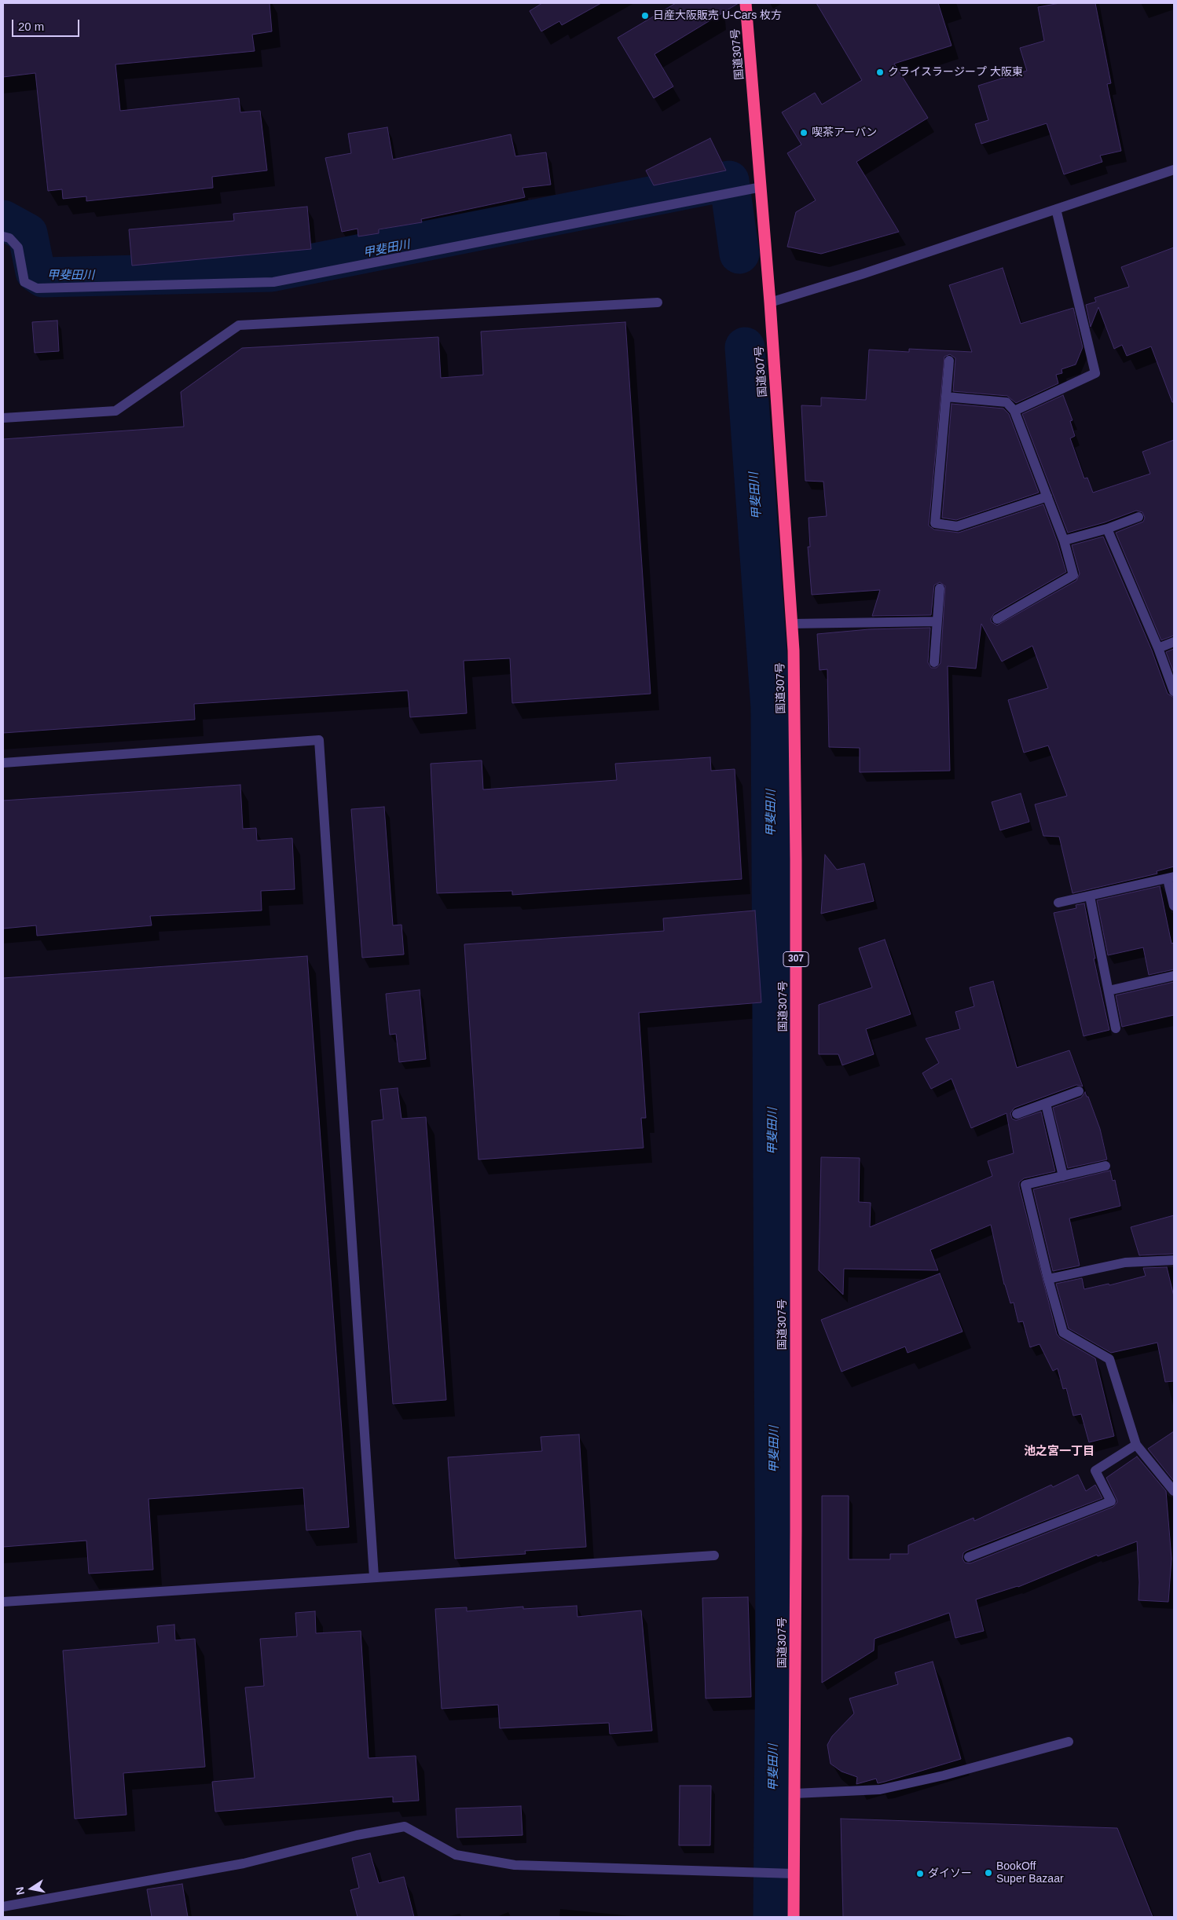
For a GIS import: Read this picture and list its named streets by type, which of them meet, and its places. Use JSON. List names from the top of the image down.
{
  "streets": {
    "highway": ["国道307号", "307"]
  },
  "districts": ["池之宮一丁目"],
  "water": ["甲斐田川"],
  "places": [
    "日産大阪販売 U-Cars 枚方",
    "クライスラージープ 大阪東",
    "喫茶アーバン",
    "BookOff Super Bazaar",
    "ダイソー"
  ],
  "scale_bar": "20 m",
  "north": "left"
}
